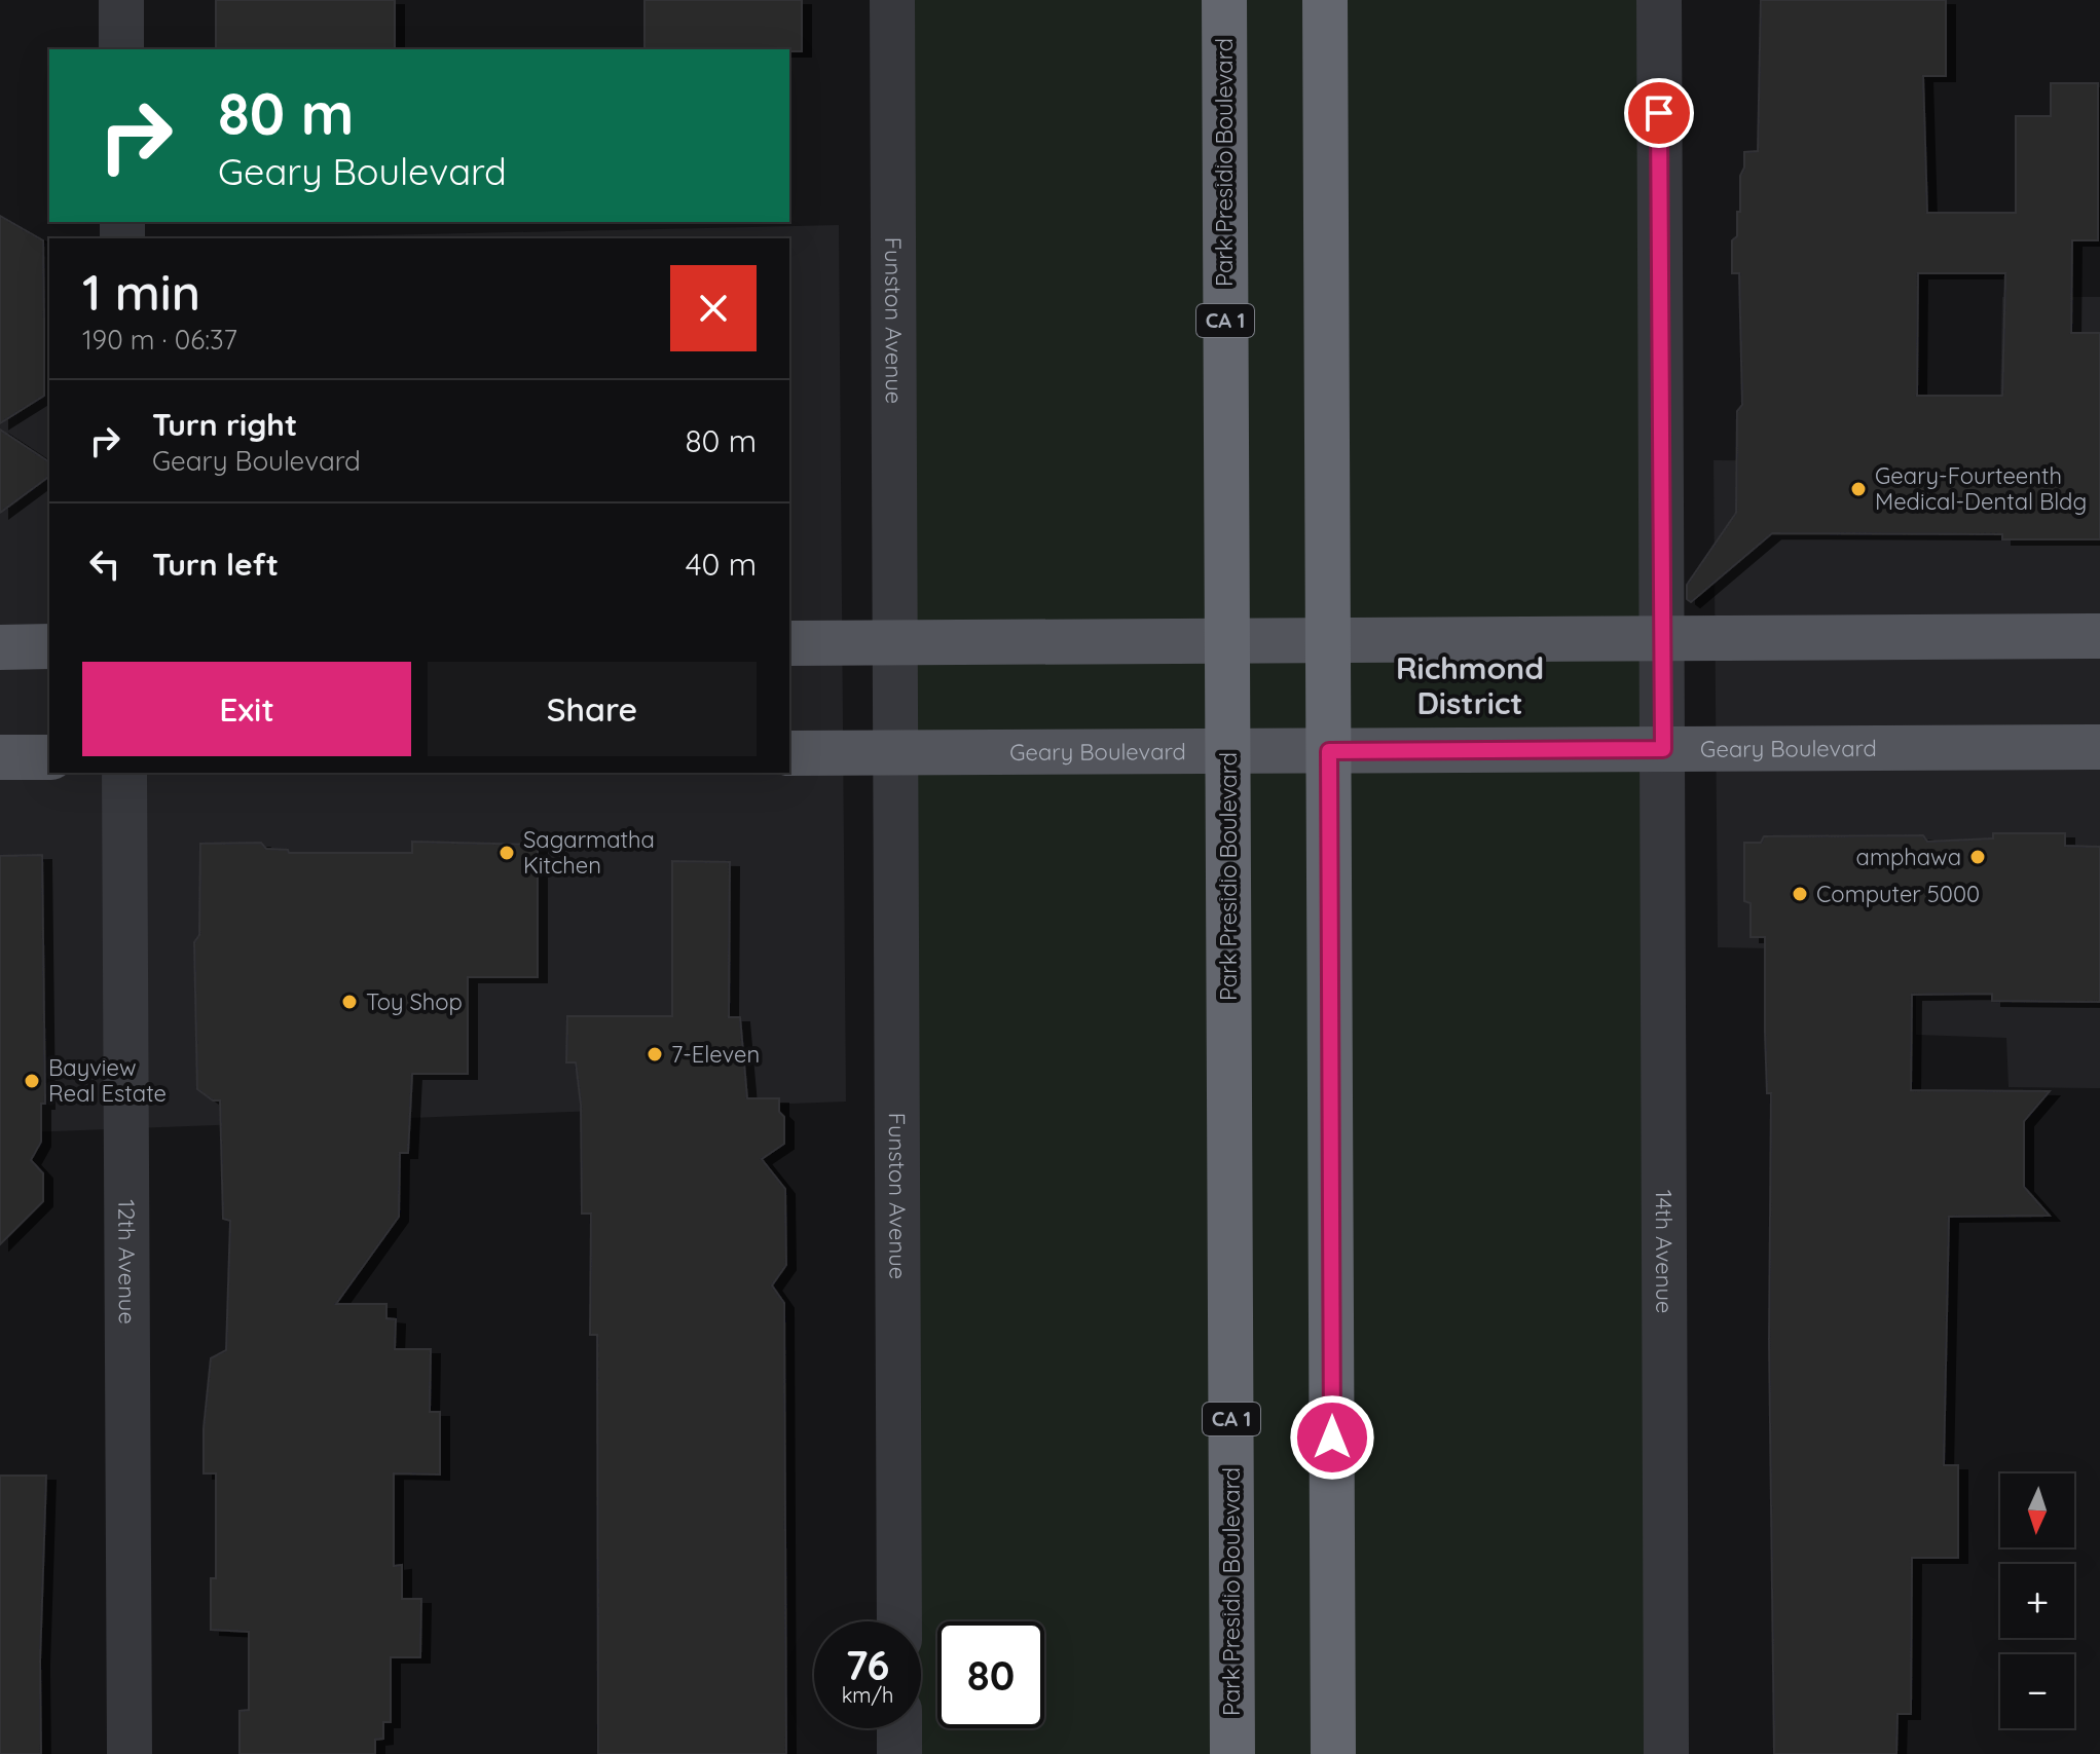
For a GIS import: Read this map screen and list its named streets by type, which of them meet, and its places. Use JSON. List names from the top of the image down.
{
  "streets": {
    "highway": ["Park Presidio Boulevard", "CA 1"],
    "main road": ["Geary Boulevard"],
    "street": ["Funston Avenue", "14th Avenue", "12th Avenue"]
  },
  "crossings": [
    ["Park Presidio Boulevard", "Geary Boulevard"],
    ["Funston Avenue", "Geary Boulevard"],
    ["Geary Boulevard", "14th Avenue"]
  ],
  "districts": ["Richmond District"],
  "places": [
    "Geary-Fourteenth Medical-Dental Bldg",
    "Sagarmatha Kitchen",
    "amphawa",
    "Computer 5000",
    "Toy Shop",
    "7-Eleven",
    "Bayview Real Estate"
  ],
  "north": "bottom",
  "page": {
    "turn": ["80 m", "Geary Boulevard"],
    "heading": ["1 min", "190 m · 06:37"],
    "list": [
      {
        "name": "Turn right",
        "note": "Geary Boulevard",
        "value": "80 m"
      },
      {
        "name": "Turn left",
        "value": "40 m"
      }
    ],
    "buttons": ["Exit", "Share"],
    "map_buttons": ["+", "−"],
    "speed": "76 km/h",
    "limit": "80"
  }
}
